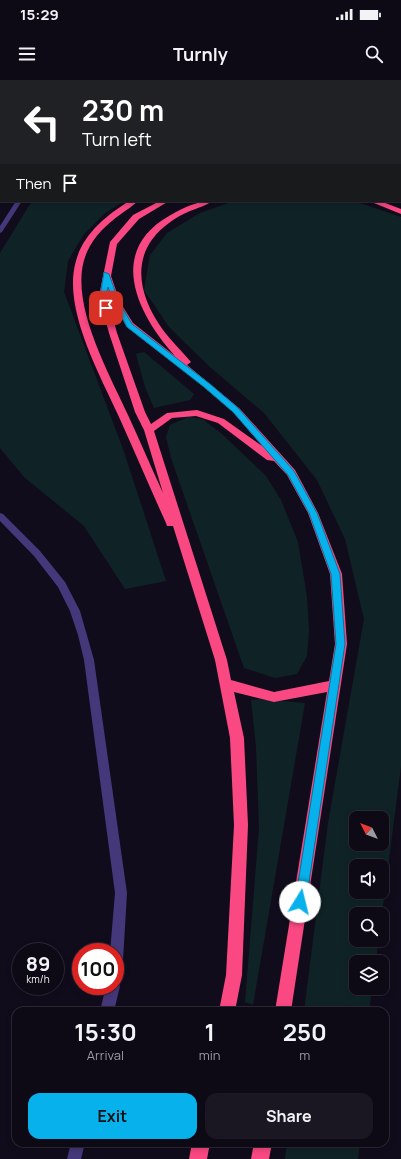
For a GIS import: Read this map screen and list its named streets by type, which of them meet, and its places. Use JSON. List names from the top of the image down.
{
  "north": "top left",
  "page": {
    "status": "15:29",
    "header": "Turnly",
    "turn": ["230 m", "Turn left"],
    "then": "Then",
    "speed": "89 km/h",
    "limit": "100",
    "eta": [
      "15:30",
      "Arrival",
      "1",
      "min",
      "250",
      "m"
    ],
    "buttons": ["Exit", "Share"]
  }
}
